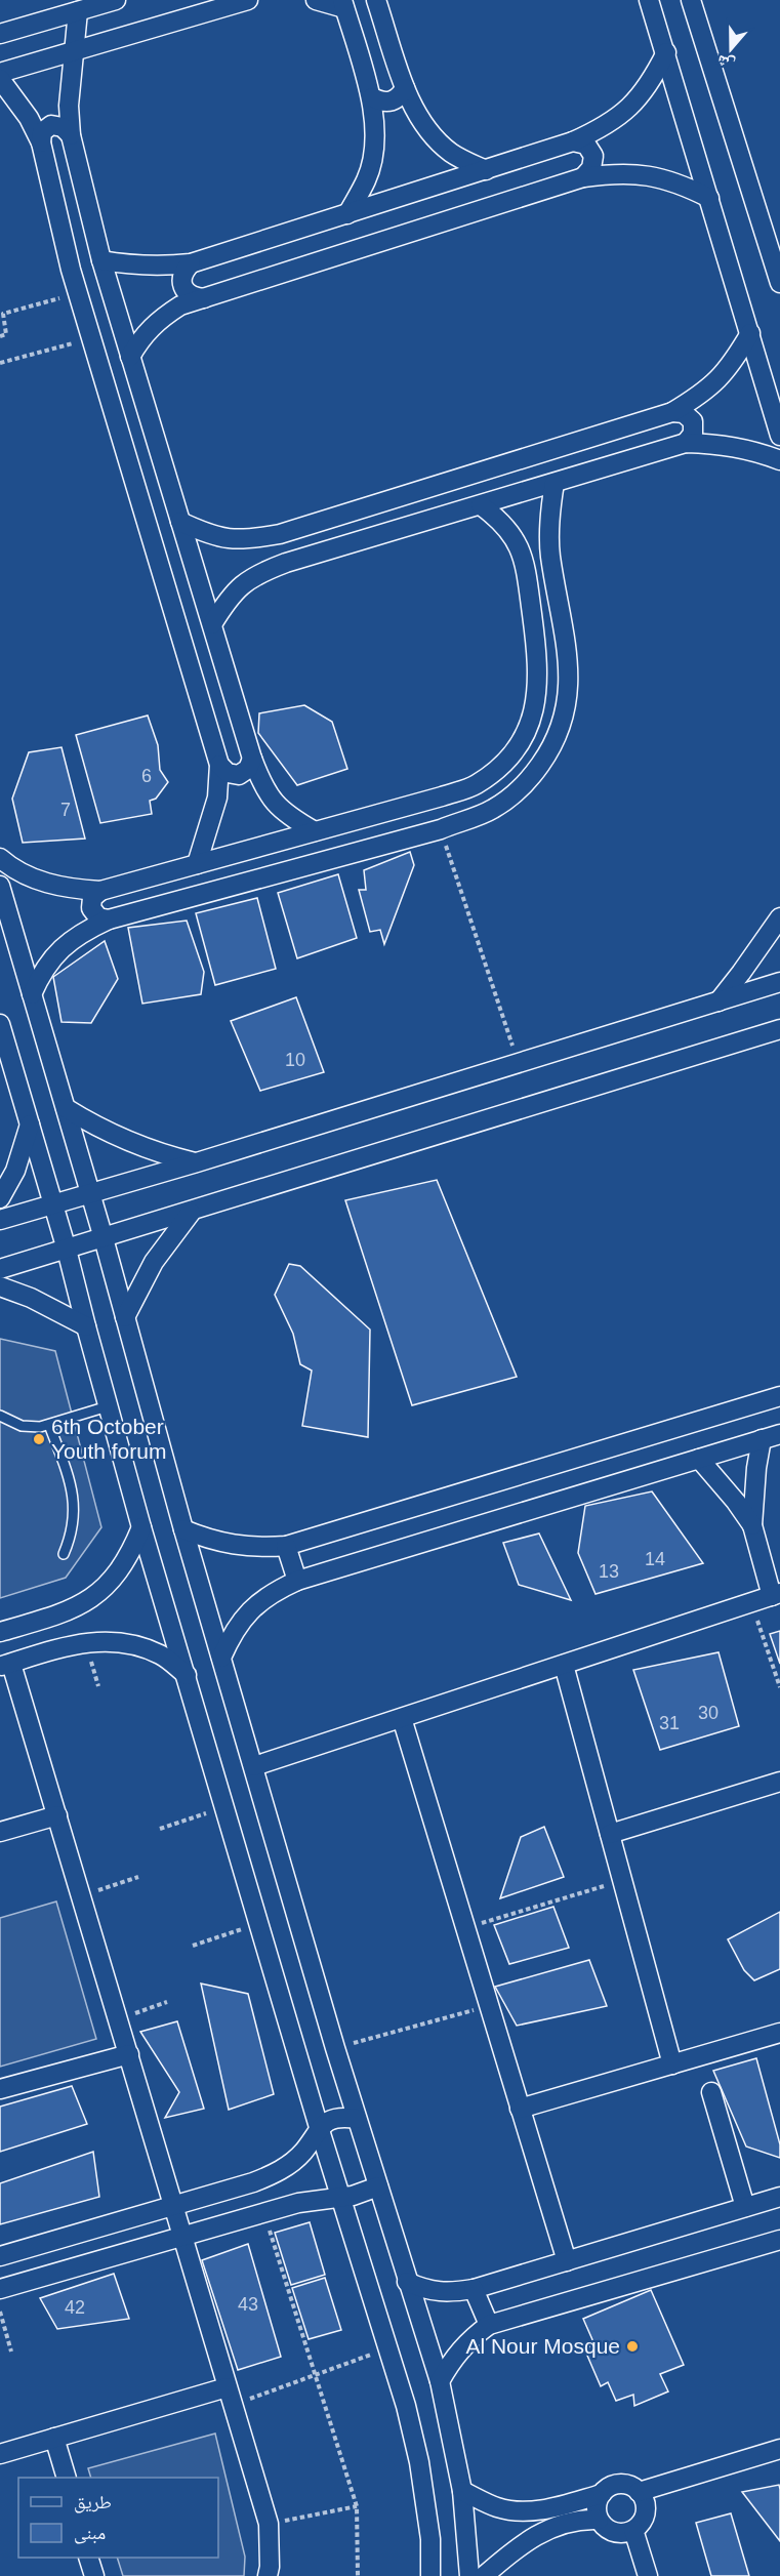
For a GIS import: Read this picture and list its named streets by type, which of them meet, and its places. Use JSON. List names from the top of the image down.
{
  "places": ["6th October Youth forum", "Al Nour Mosque"],
  "house_numbers": [
    "6",
    "7",
    "10",
    "14",
    "13",
    "30",
    "31",
    "43",
    "42"
  ],
  "legend": ["طريق", "مبنى"],
  "north": "bottom"
}
